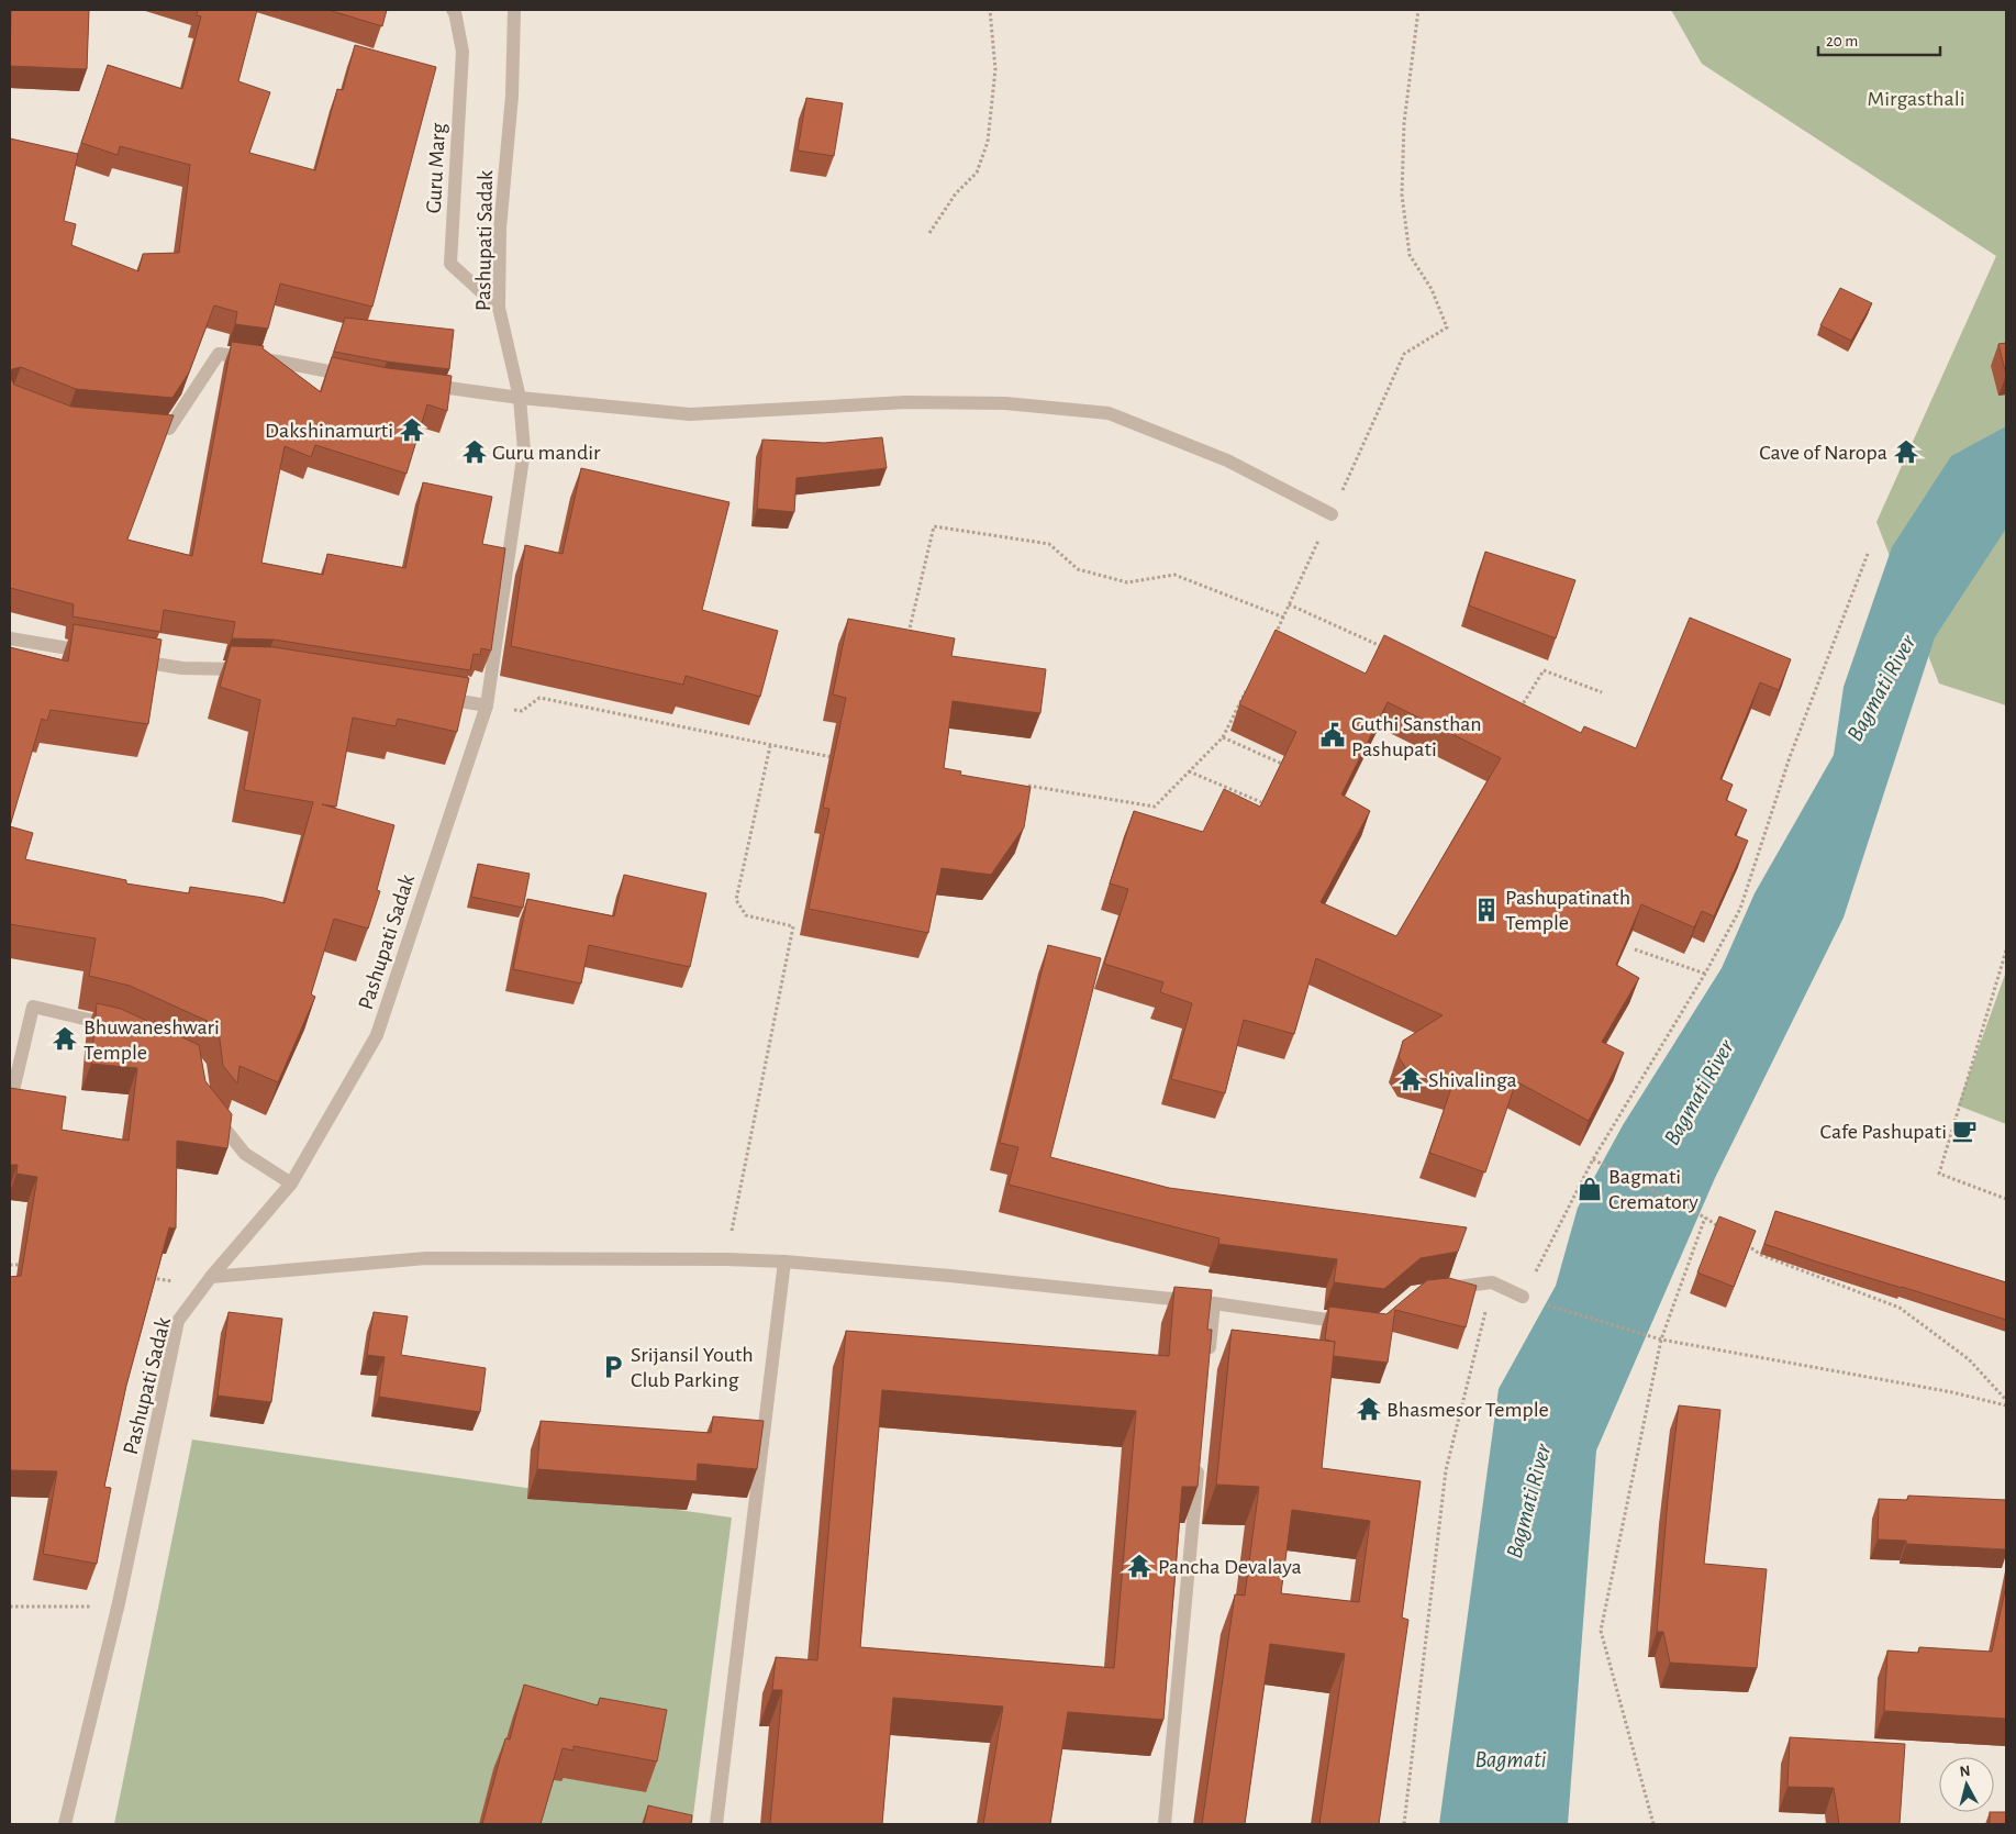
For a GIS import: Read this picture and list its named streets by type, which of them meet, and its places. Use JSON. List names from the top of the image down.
{
  "streets": {
    "street": ["Guru Marg", "Pashupati Sadak"]
  },
  "crossings": [
    ["Guru Marg", "Pashupati Sadak"]
  ],
  "water": ["Bagmati River", "Bagmati"],
  "parks": ["Mirgasthali"],
  "places": {
    "temple": [
      "Dakshinamurti",
      "Guru mandir",
      "Cave of Naropa",
      "Bhuwaneshwari Temple",
      "Shivalinga",
      "Bhasmesor Temple",
      "Pancha Devalaya"
    ],
    "public building": ["Guthi Sansthan Pashupati"],
    "building": ["Pashupatinath Temple"],
    "cafe": ["Cafe Pashupati"],
    "shop": ["Bagmati Crematory"],
    "parking": ["Srijansil Youth Club Parking"]
  },
  "scale_bar": "20 m",
  "north": "top"
}
